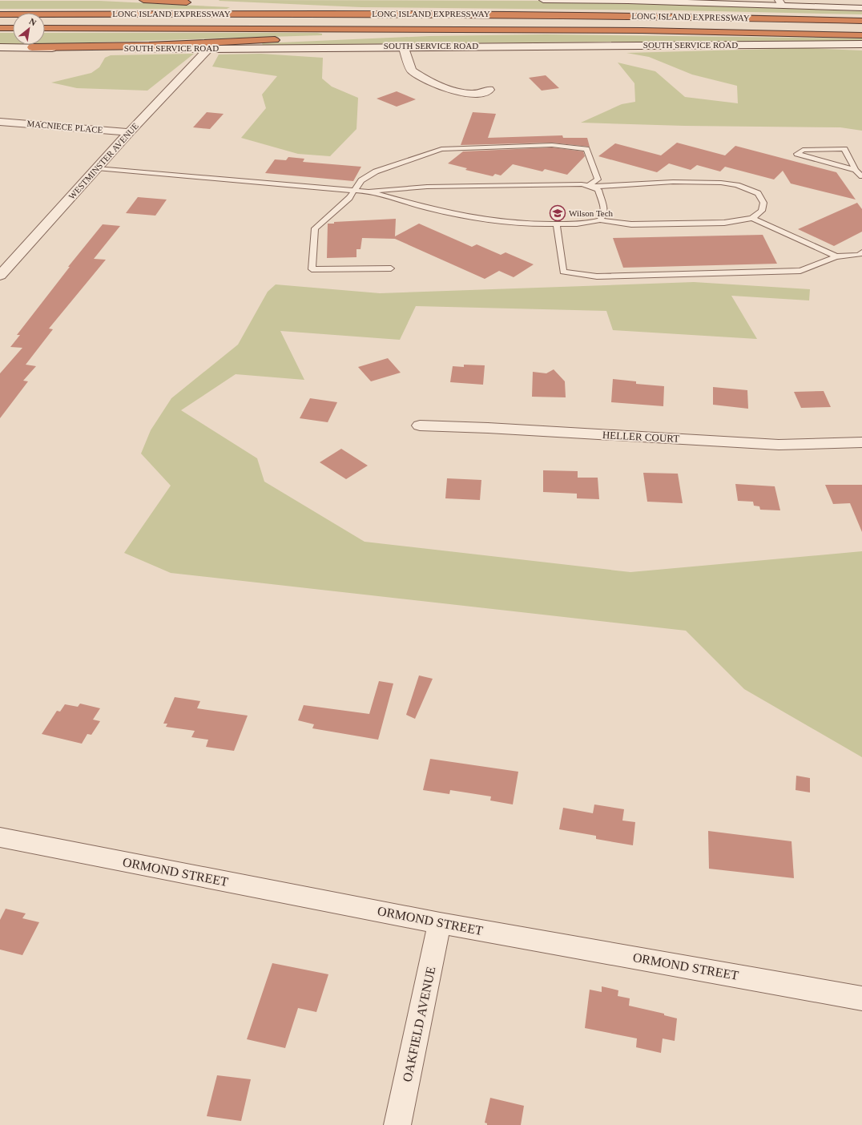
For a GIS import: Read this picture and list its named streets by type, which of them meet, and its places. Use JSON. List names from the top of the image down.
{
  "streets": {
    "highway": ["LONG ISLAND EXPRESSWAY"],
    "street": [
      "SOUTH SERVICE ROAD",
      "MACNIECE PLACE",
      "WESTMINSTER AVENUE",
      "HELLER COURT",
      "ORMOND STREET",
      "OAKFIELD AVENUE"
    ]
  },
  "crossings": [
    ["SOUTH SERVICE ROAD", "WESTMINSTER AVENUE"],
    ["MACNIECE PLACE", "WESTMINSTER AVENUE"],
    ["ORMOND STREET", "OAKFIELD AVENUE"]
  ],
  "places": {
    "school or university": ["Wilson Tech"]
  },
  "north": "top right"
}
